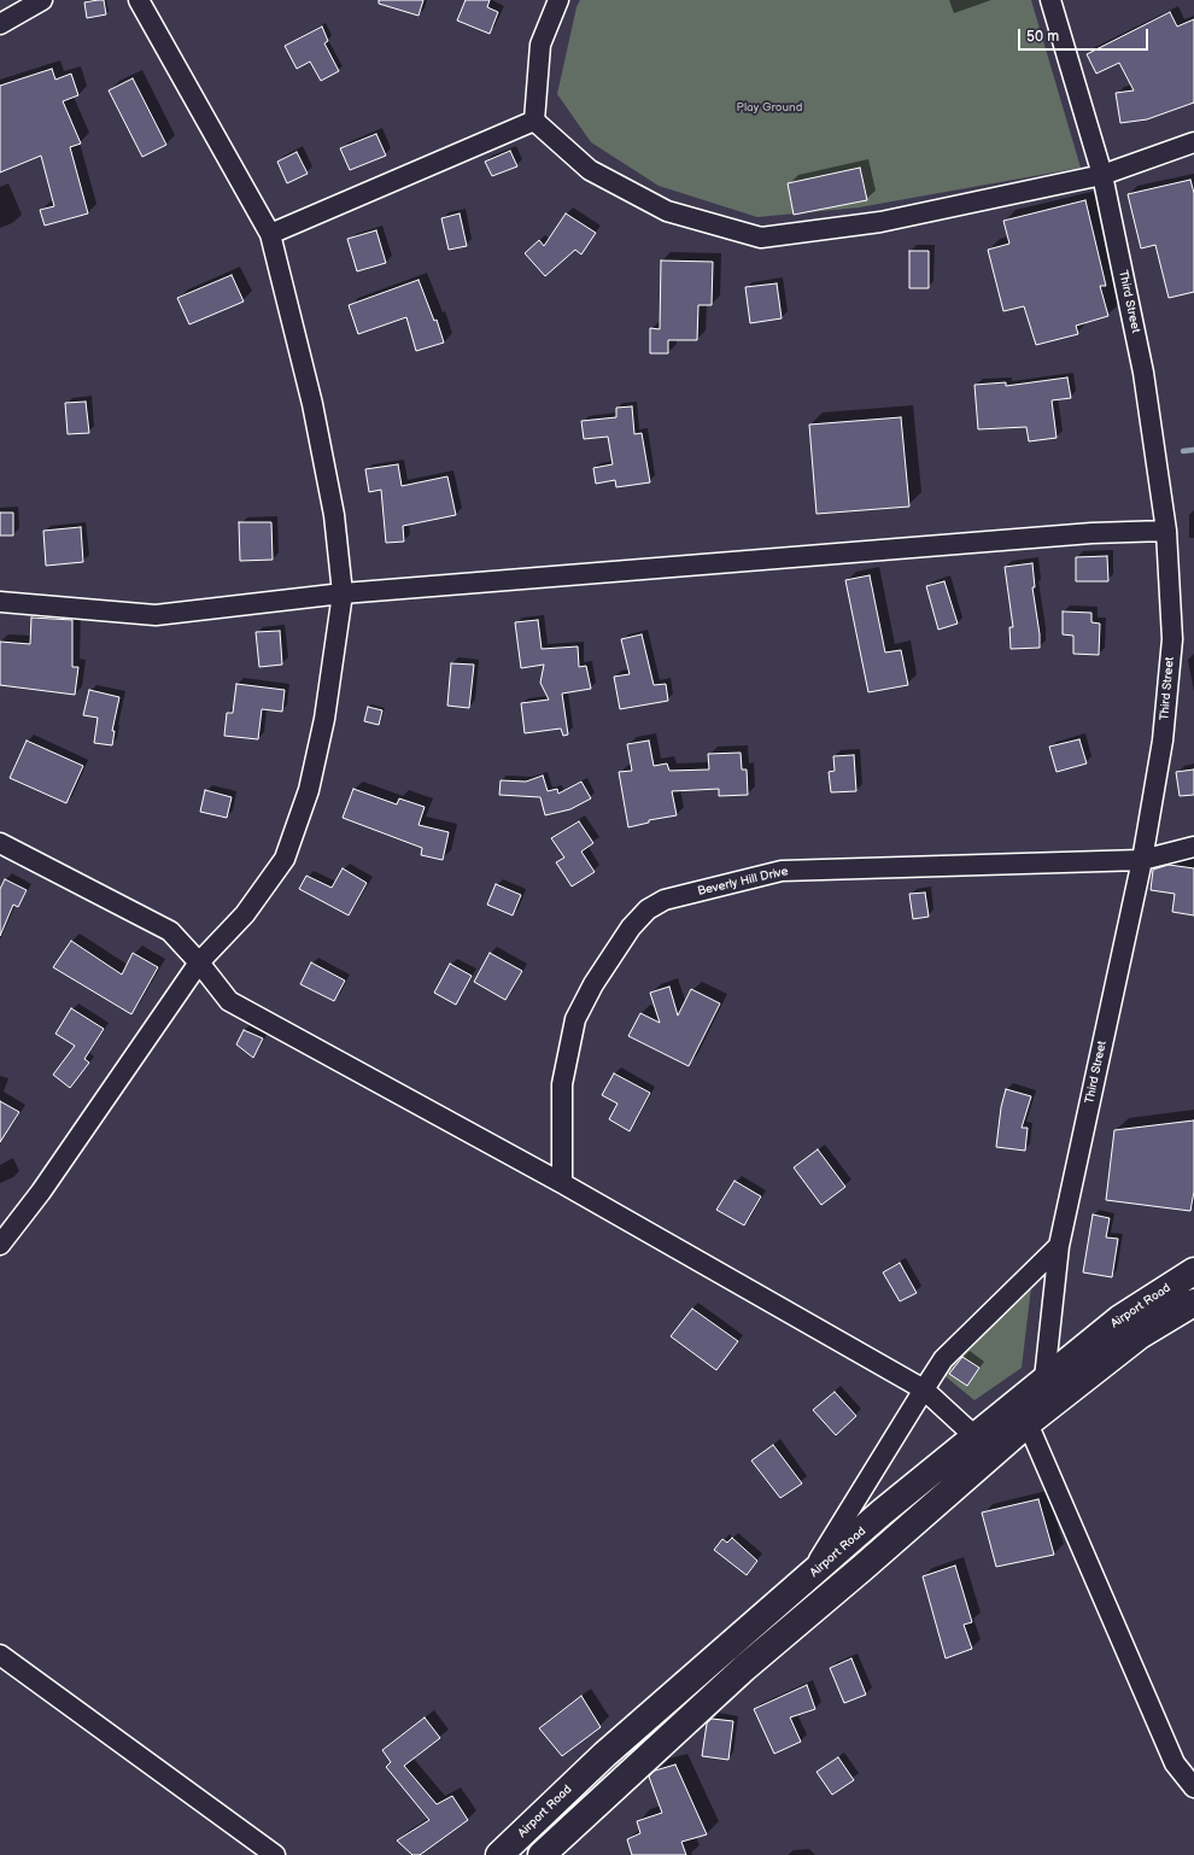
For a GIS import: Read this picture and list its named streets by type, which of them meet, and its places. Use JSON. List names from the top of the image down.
{
  "streets": {
    "street": ["Third Street", "Beverly Hill Drive", "Airport Road"]
  },
  "crossings": [
    ["Third Street", "Beverly Hill Drive"],
    ["Third Street", "Airport Road"]
  ],
  "parks": ["Play Ground"],
  "scale_bar": "50 m"
}
